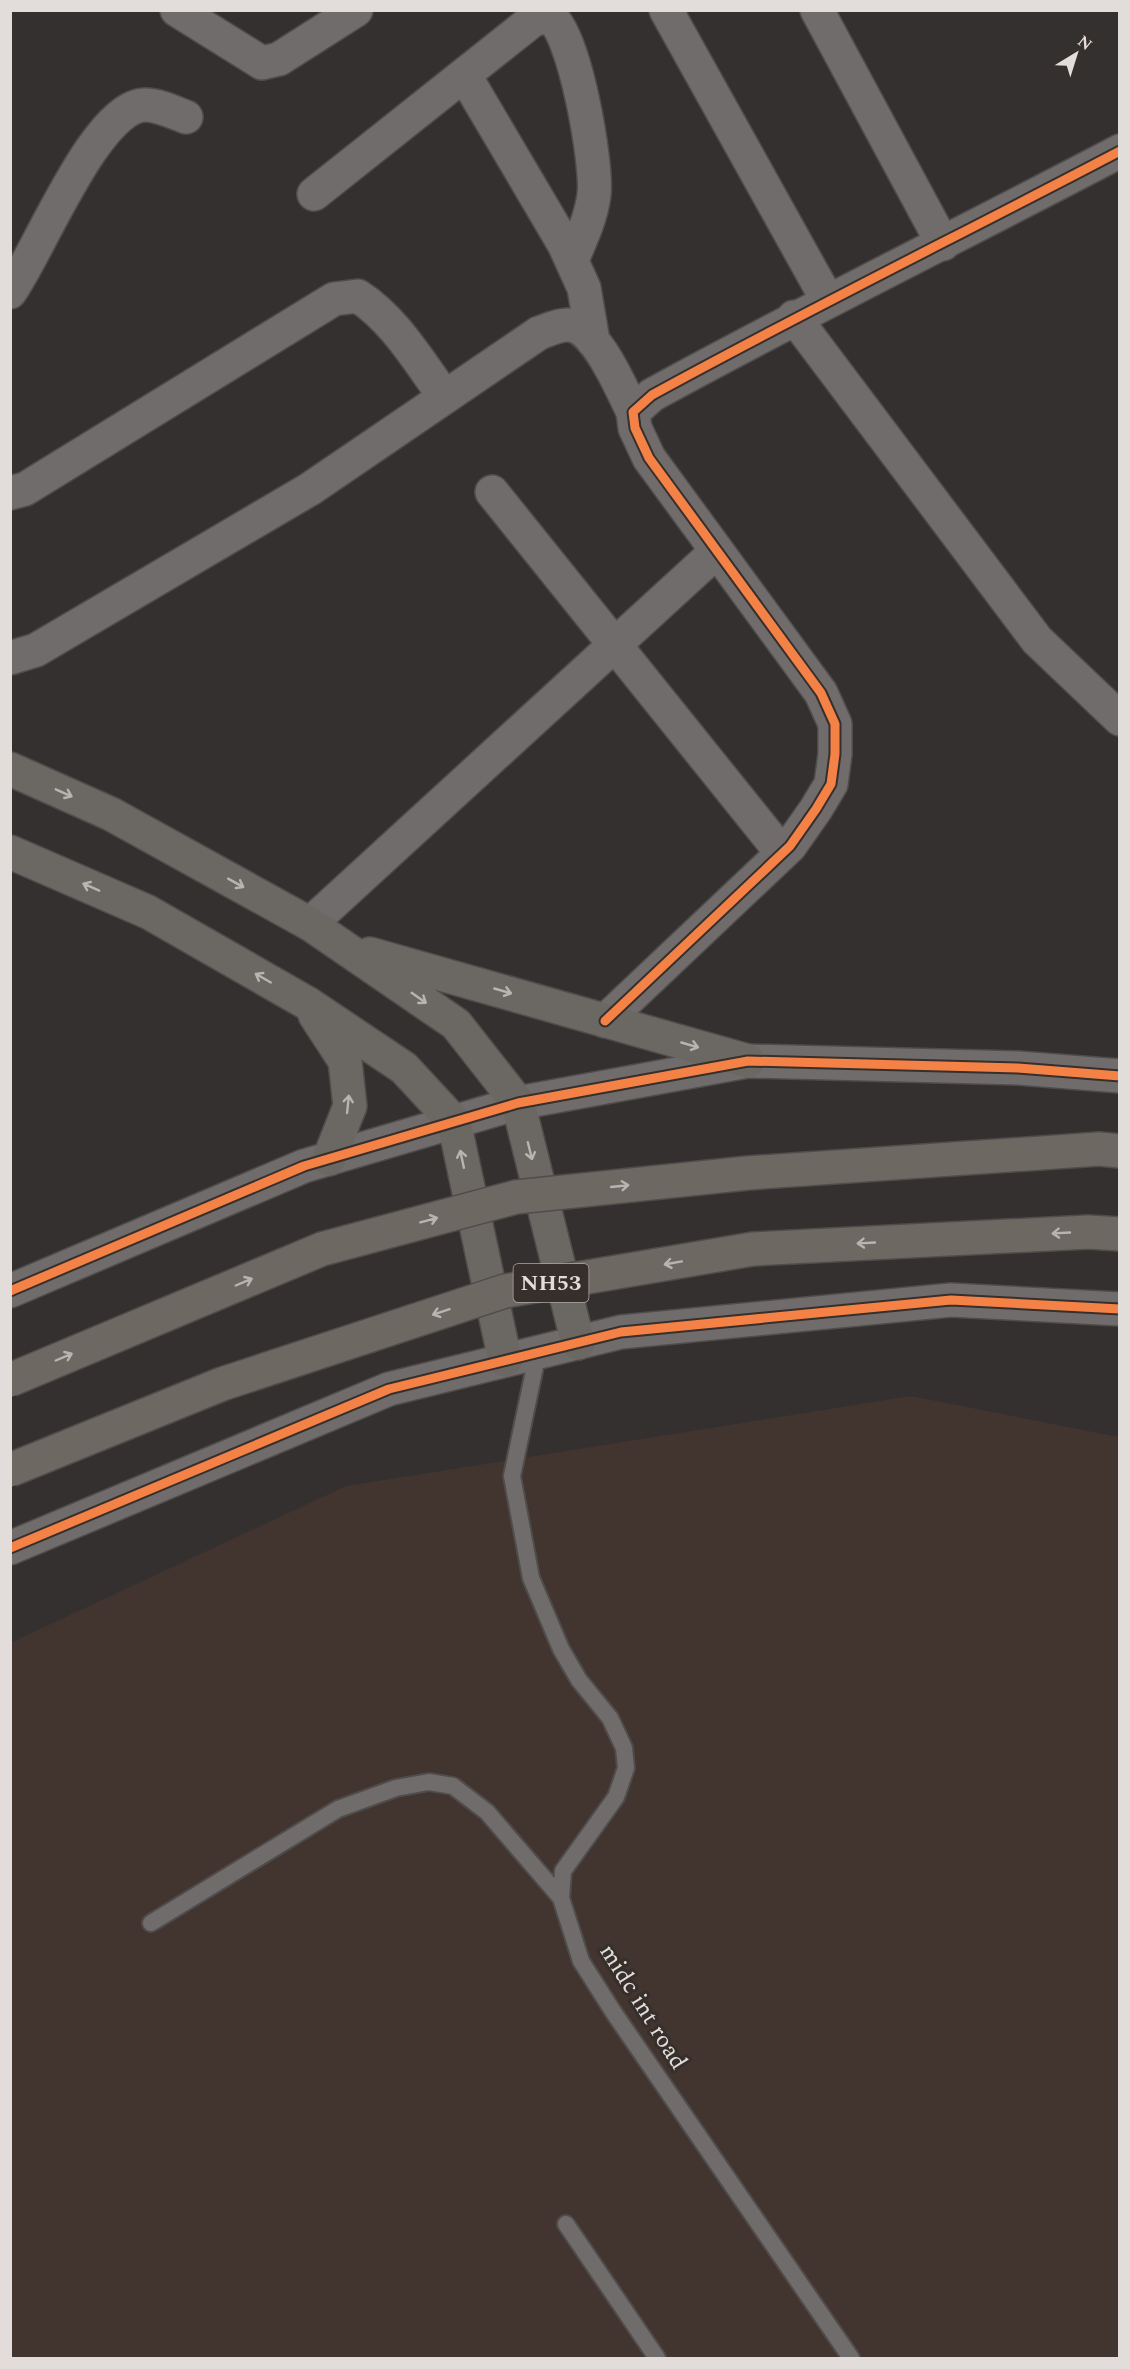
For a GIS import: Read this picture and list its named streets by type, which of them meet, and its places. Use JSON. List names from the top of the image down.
{
  "streets": {
    "highway": ["NH53"],
    "lane": ["midc int road"]
  },
  "north": "top right"
}
